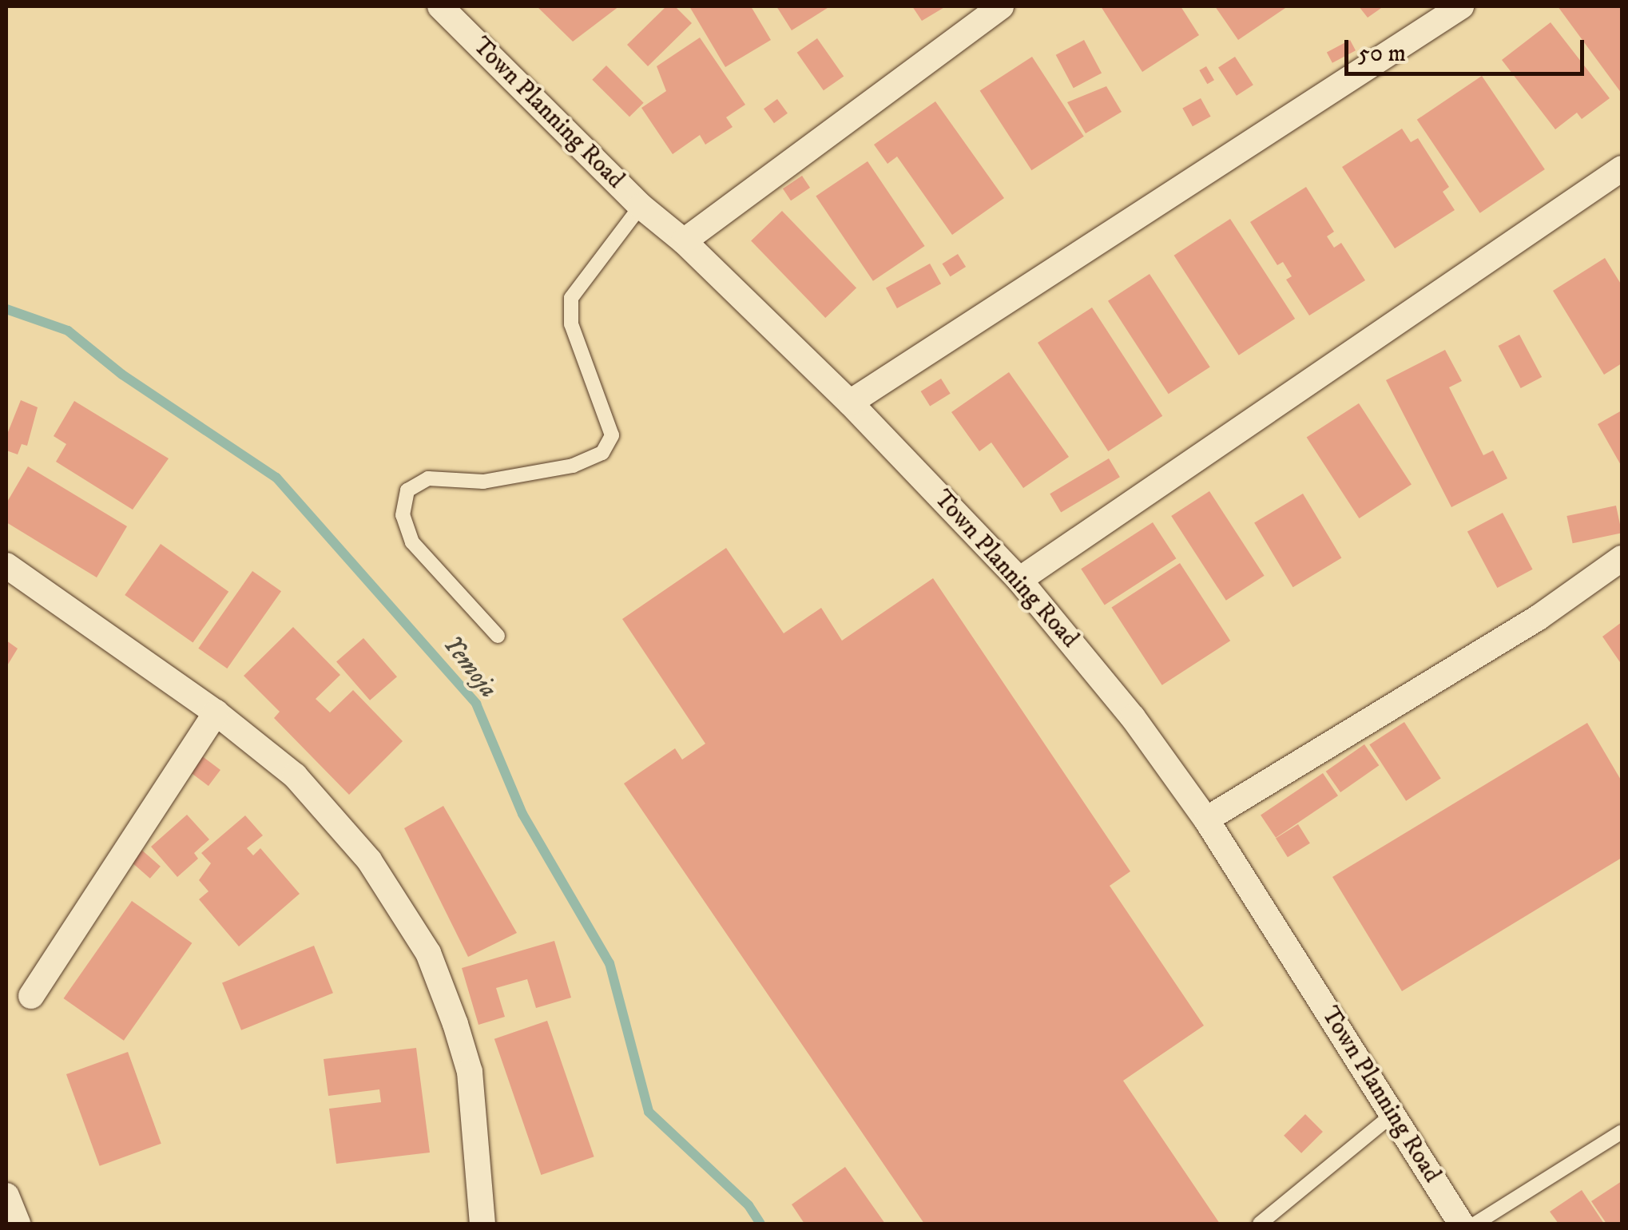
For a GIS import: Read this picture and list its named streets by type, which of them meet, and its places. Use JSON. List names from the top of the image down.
{
  "streets": {
    "street": ["Town Planning Road"]
  },
  "water": ["Yemoja"],
  "scale_bar": "50 m"
}
